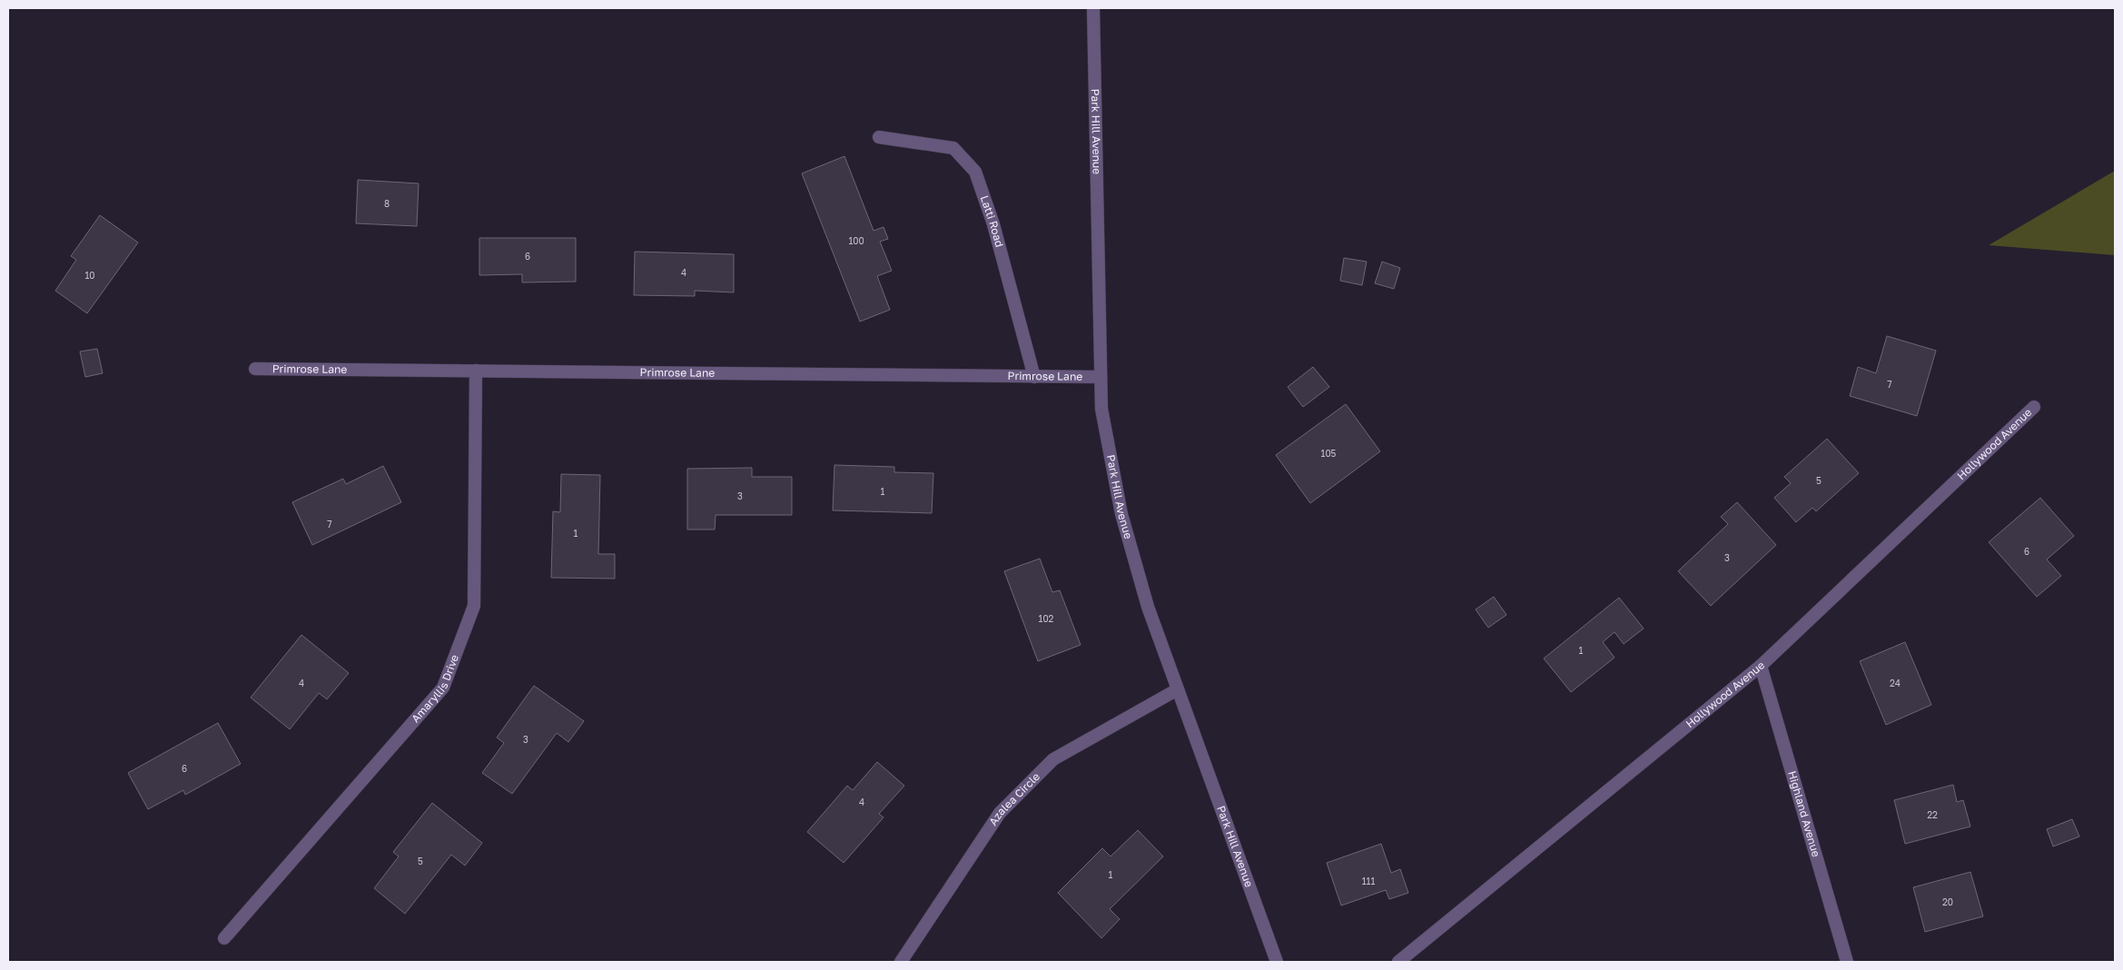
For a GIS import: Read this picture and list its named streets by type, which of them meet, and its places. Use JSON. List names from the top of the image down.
{
  "streets": {
    "street": [
      "Park Hill Avenue",
      "Latti Road",
      "Primrose Lane",
      "Hollywood Avenue",
      "Amaryllis Drive",
      "Azalea Circle",
      "Highland Avenue"
    ]
  },
  "crossings": [
    ["Park Hill Avenue", "Primrose Lane"],
    ["Park Hill Avenue", "Azalea Circle"],
    ["Latti Road", "Primrose Lane"],
    ["Primrose Lane", "Amaryllis Drive"],
    ["Hollywood Avenue", "Highland Avenue"]
  ],
  "house_numbers": [
    "8",
    "100",
    "6",
    "4",
    "10",
    "7",
    "105",
    "5",
    "1",
    "3",
    "7",
    "1",
    "6",
    "3",
    "102",
    "1",
    "4",
    "24",
    "3",
    "6",
    "4",
    "22",
    "5",
    "1",
    "111",
    "20"
  ]
}
